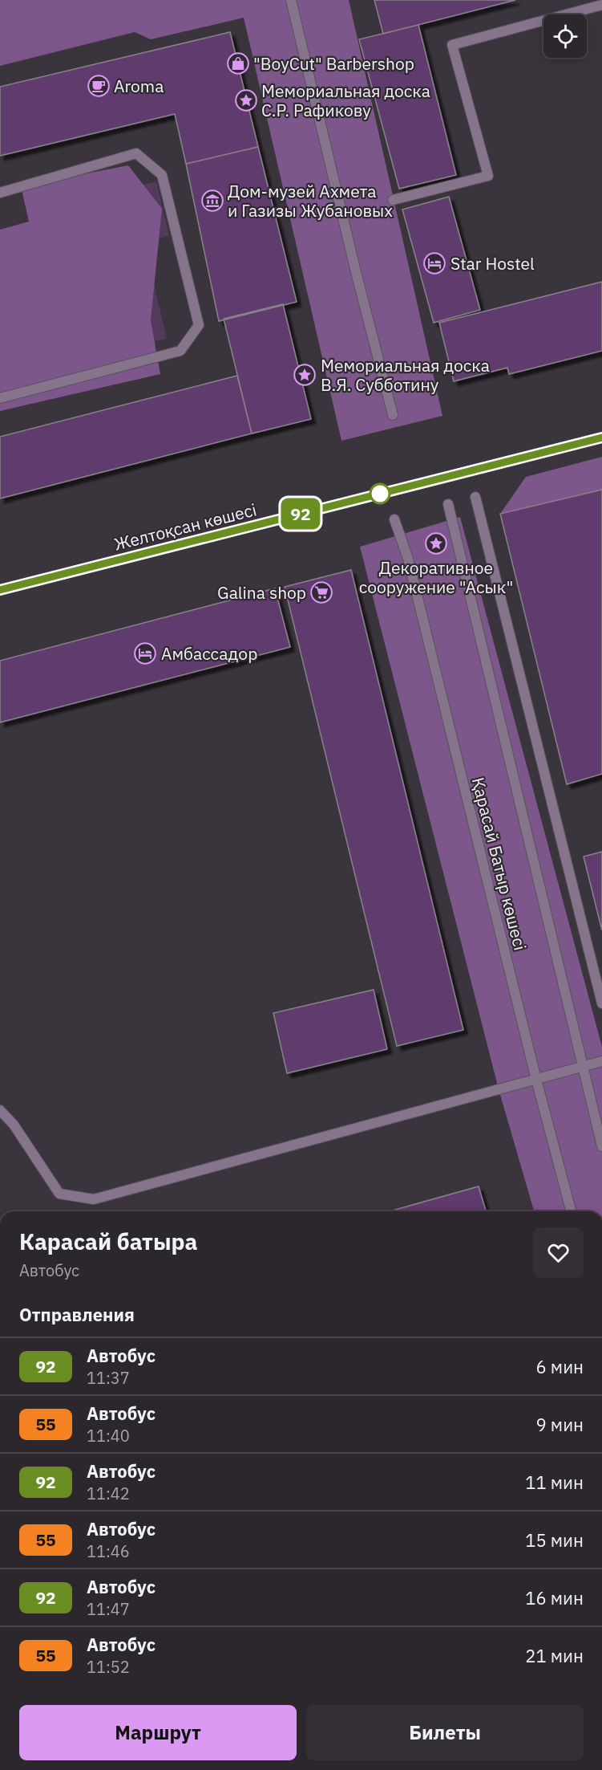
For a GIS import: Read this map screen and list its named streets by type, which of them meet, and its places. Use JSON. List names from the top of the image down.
{
  "streets": {
    "main road": ["Желтоқсан көшесі"],
    "street": ["Қарасай Батыр көшесі"]
  },
  "places": {
    "shop": ["\"BoyCut\" Barbershop"],
    "cafe": ["Aroma"],
    "place": ["Мемориальная доска С.Р. Рафикову", "Мемориальная доска В.Я. Субботину", "Декоративное сооружение \"Асык\""],
    "museum": ["Дом-музей Ахмета и Газизы Жубановых"],
    "hotel": ["Star Hostel", "Амбассадор"],
    "supermarket": ["Galina shop"]
  },
  "lines": ["bus line 92"],
  "page": {
    "on_map": "92",
    "heading": [
      ["Карасай батыра", "Автобус"],
      "Отправления"
    ],
    "list": [
      {
        "mark": "92",
        "name": "Автобус",
        "note": "11:37",
        "value": "6 мин"
      },
      {
        "mark": "55",
        "name": "Автобус",
        "note": "11:40",
        "value": "9 мин"
      },
      {
        "mark": "92",
        "name": "Автобус",
        "note": "11:42",
        "value": "11 мин"
      },
      {
        "mark": "55",
        "name": "Автобус",
        "note": "11:46",
        "value": "15 мин"
      },
      {
        "mark": "92",
        "name": "Автобус",
        "note": "11:47",
        "value": "16 мин"
      },
      {
        "mark": "55",
        "name": "Автобус",
        "note": "11:52",
        "value": "21 мин"
      }
    ],
    "buttons": ["Маршрут", "Билеты"]
  }
}
